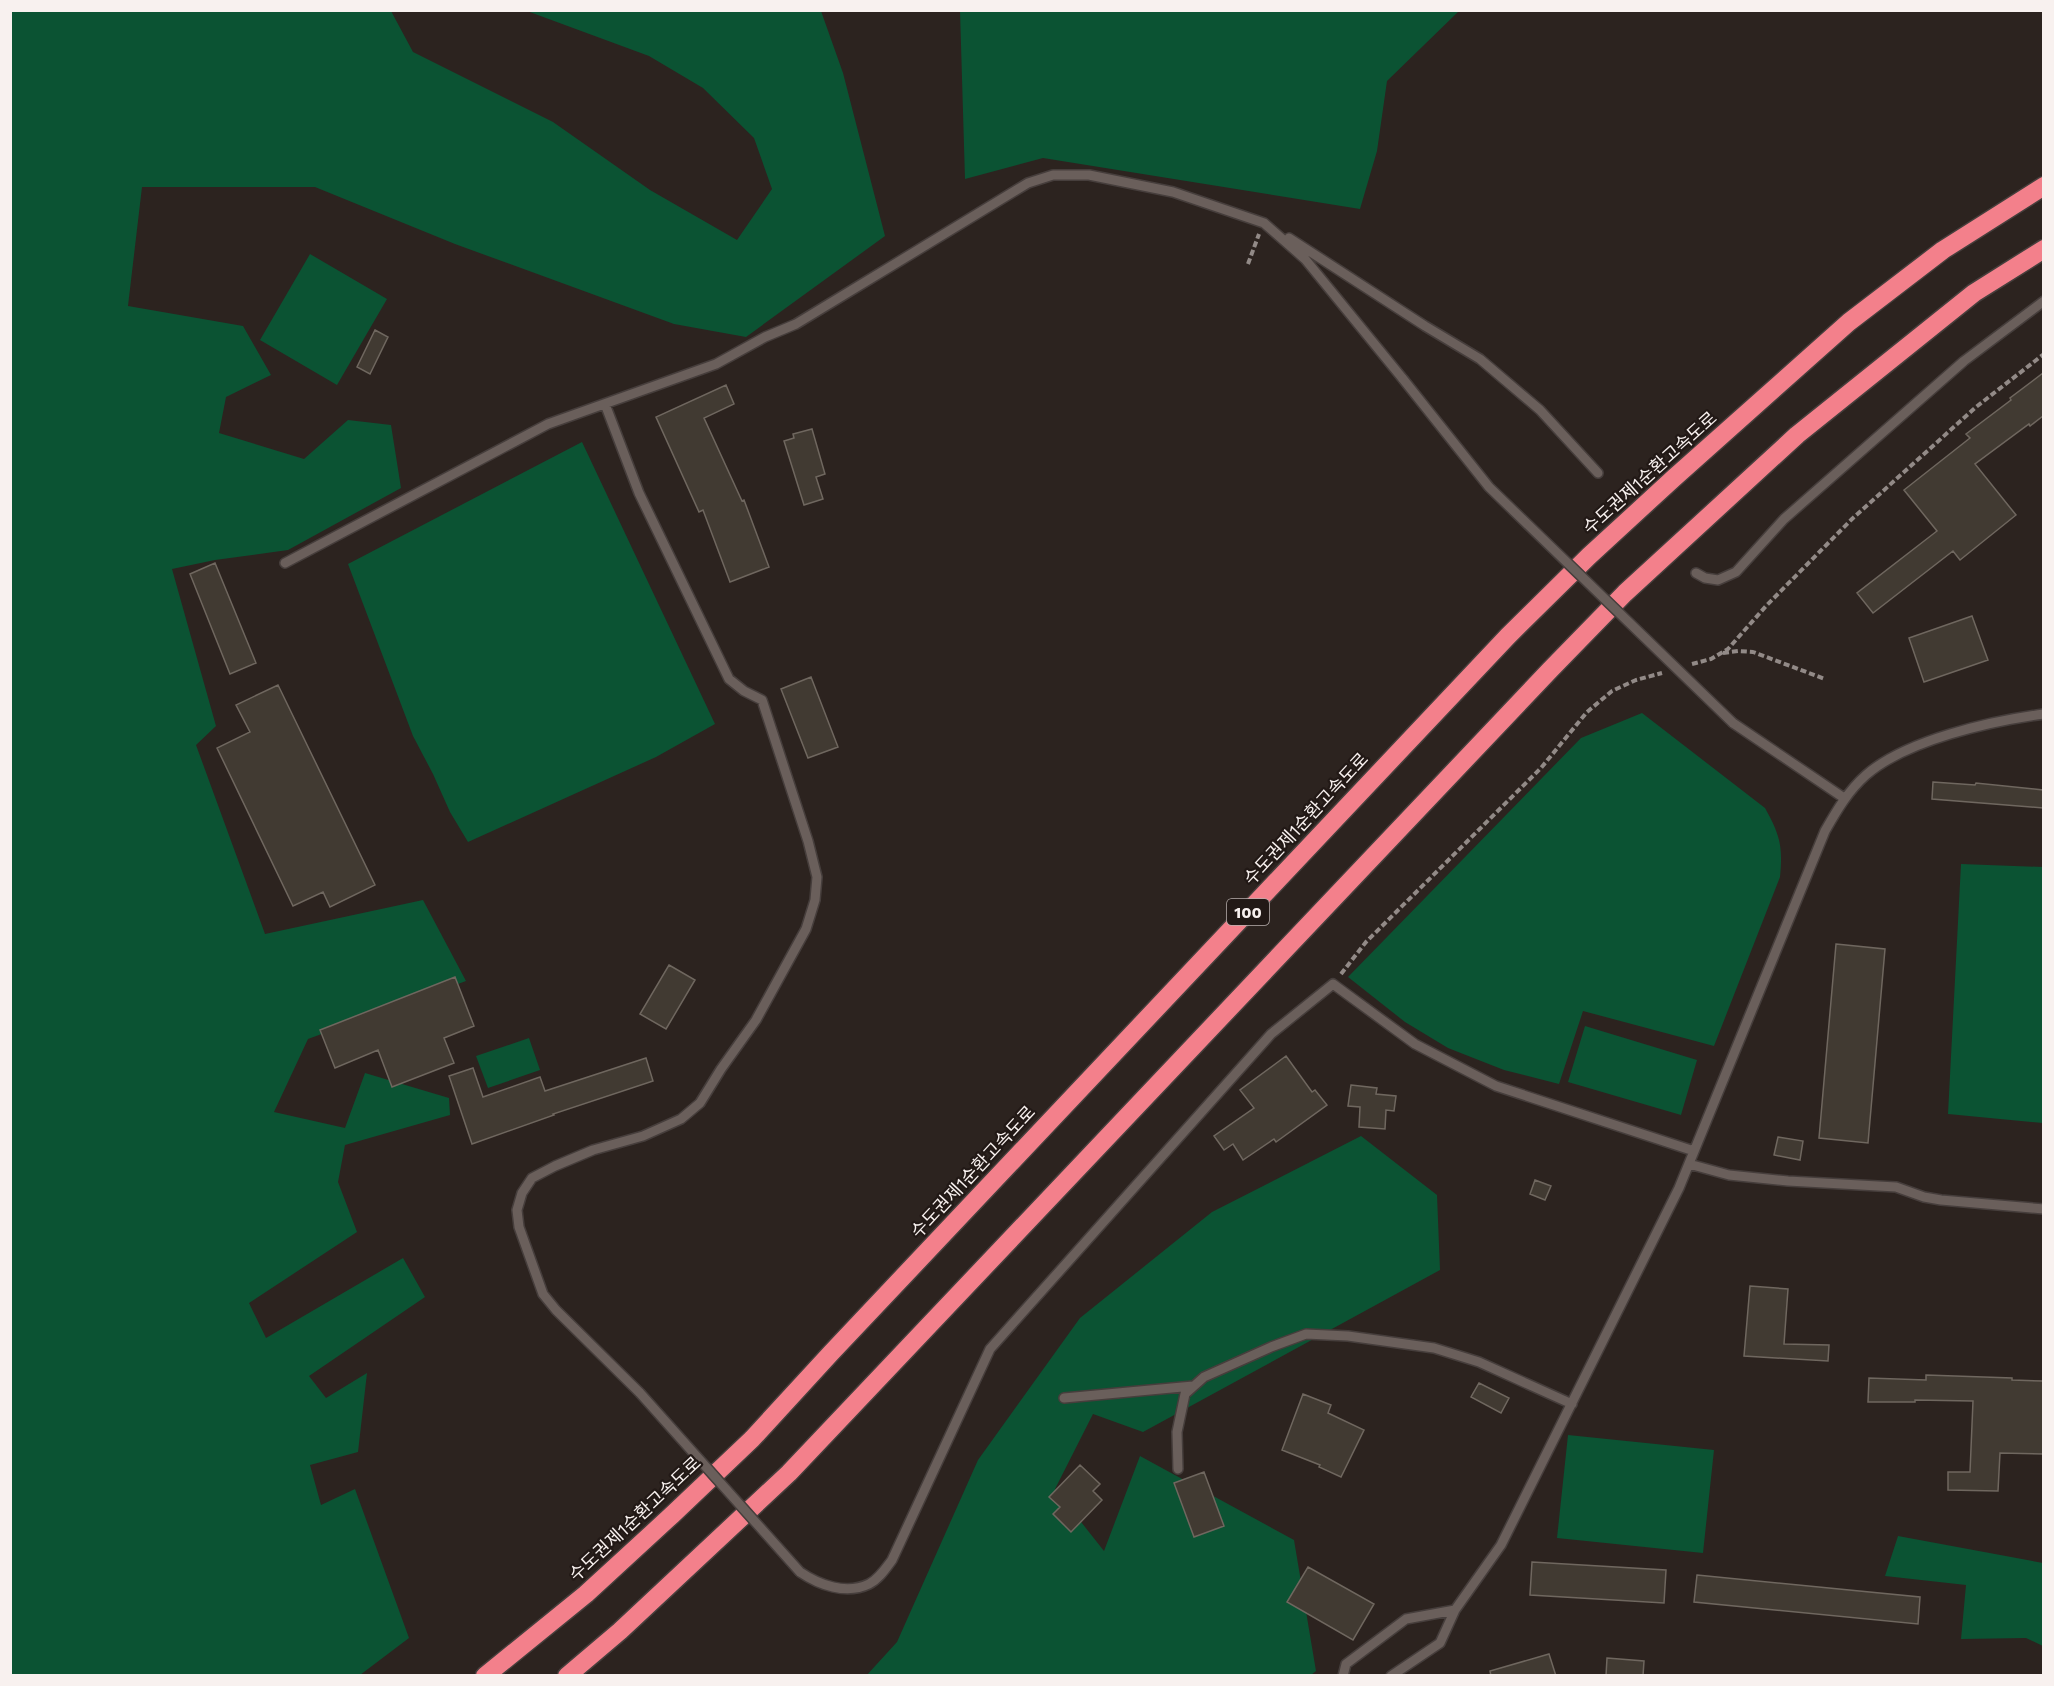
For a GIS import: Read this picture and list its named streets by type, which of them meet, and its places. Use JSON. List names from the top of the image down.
{
  "streets": {
    "highway": ["수도권제1순환고속도로", "100"]
  }
}
